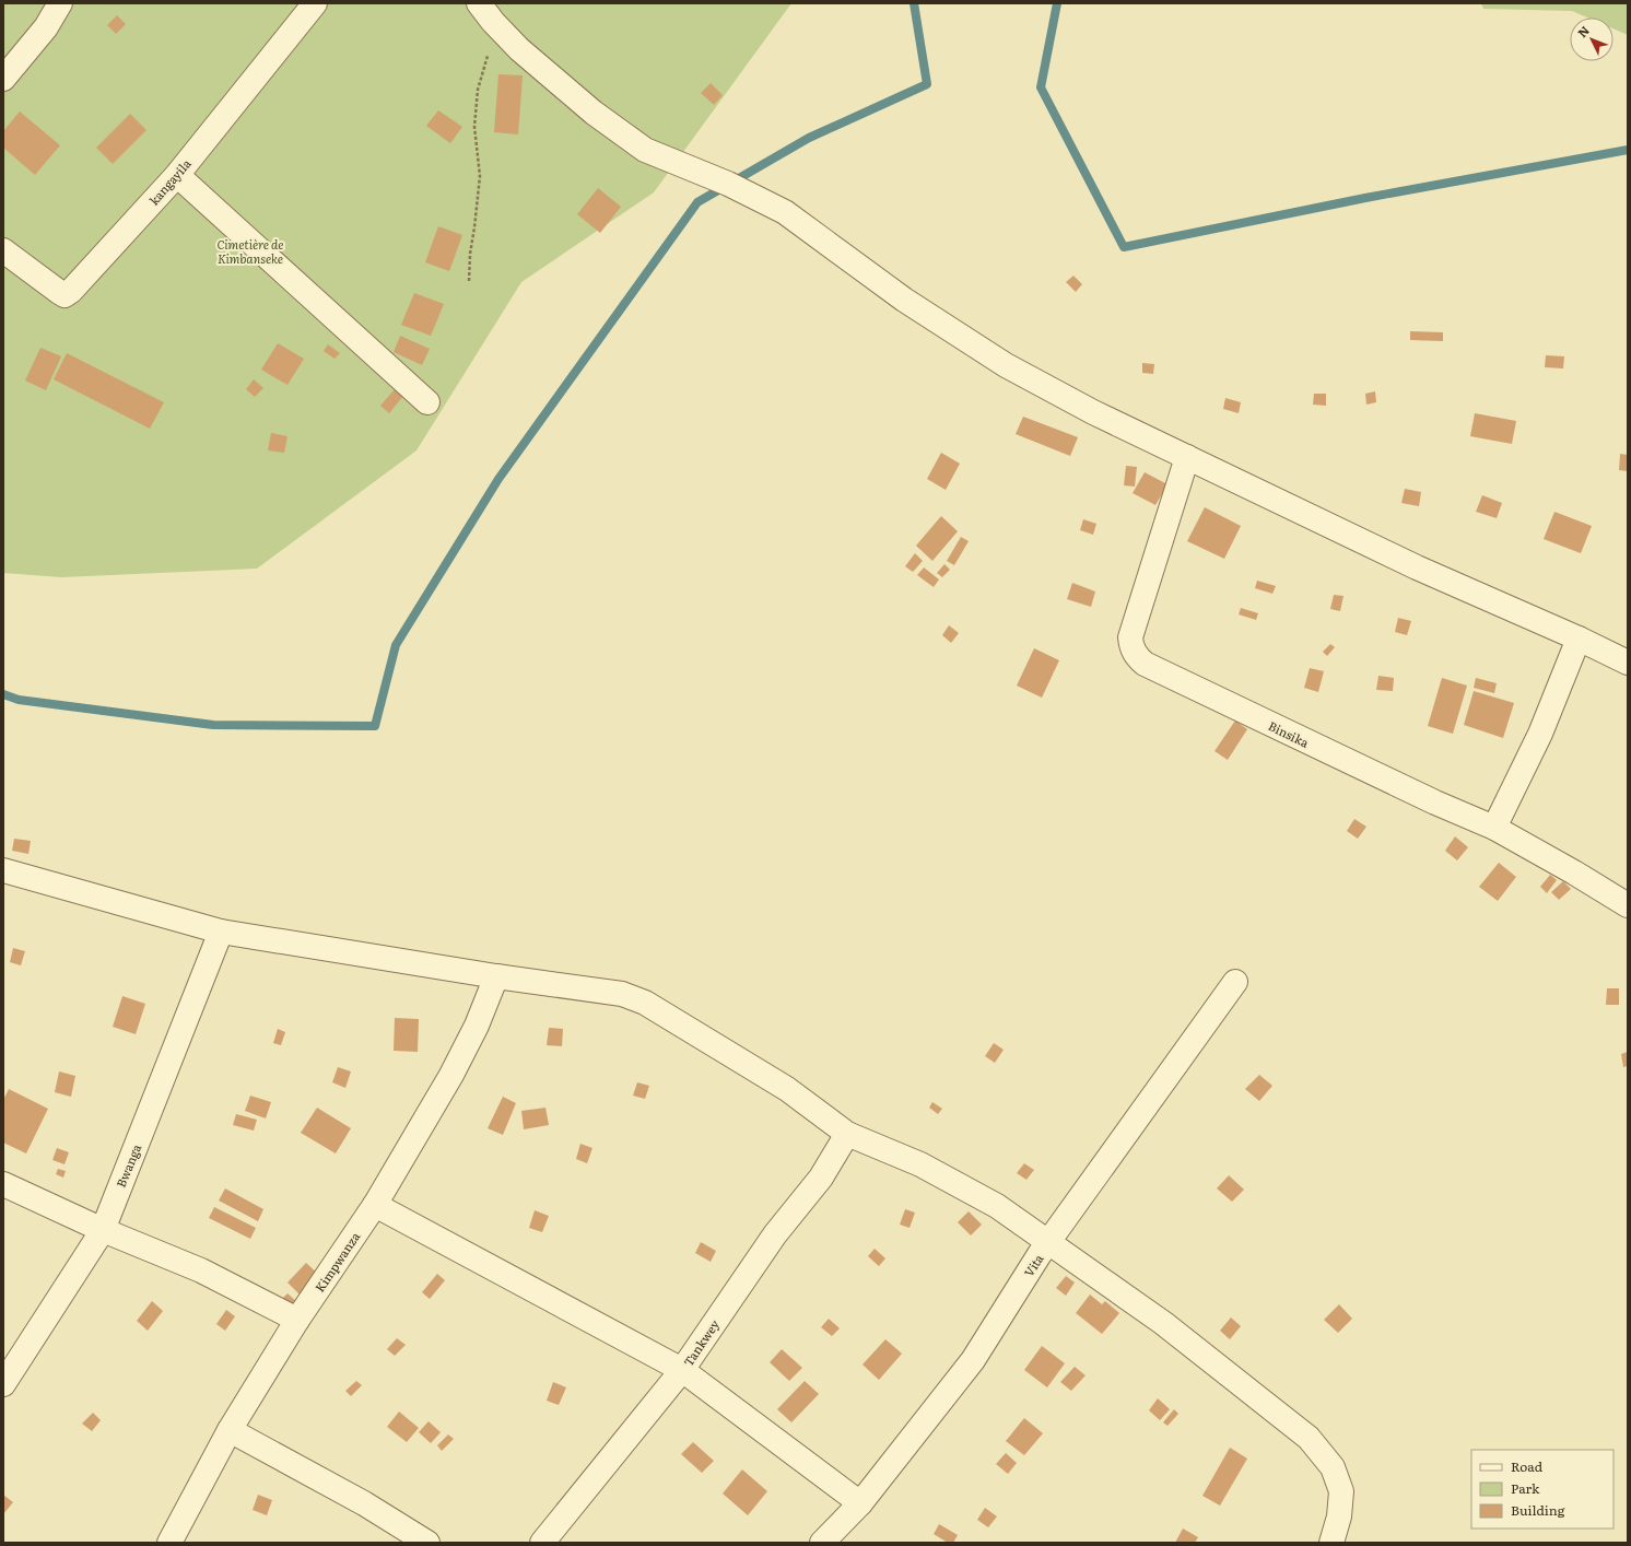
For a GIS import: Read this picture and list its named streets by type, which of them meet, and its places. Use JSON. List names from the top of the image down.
{
  "streets": {
    "street": [
      "kangayila",
      "Binsika",
      "Bwanga",
      "Kimpwanza",
      "Vita",
      "Tankwey"
    ]
  },
  "parks": ["Cimetière de Kimbanseke"],
  "legend": ["Road", "Park", "Building"],
  "north": "top left"
}
